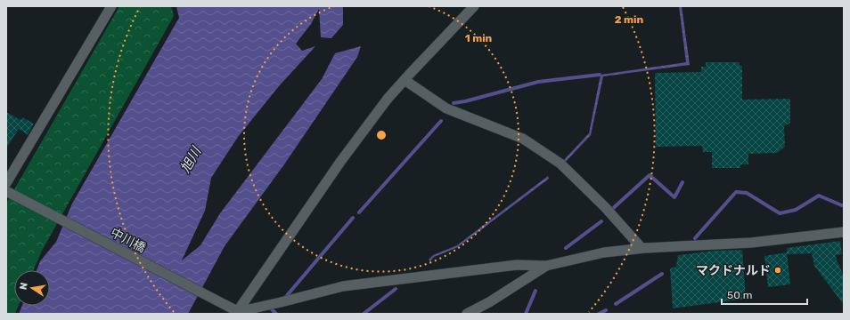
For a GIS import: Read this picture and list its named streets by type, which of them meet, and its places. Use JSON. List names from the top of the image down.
{
  "streets": {
    "street": ["中川橋"]
  },
  "water": ["旭川"],
  "places": ["マクドナルド"],
  "scale_bar": "50 m",
  "north": "left",
  "rings": ["2 min", "1 min"]
}
